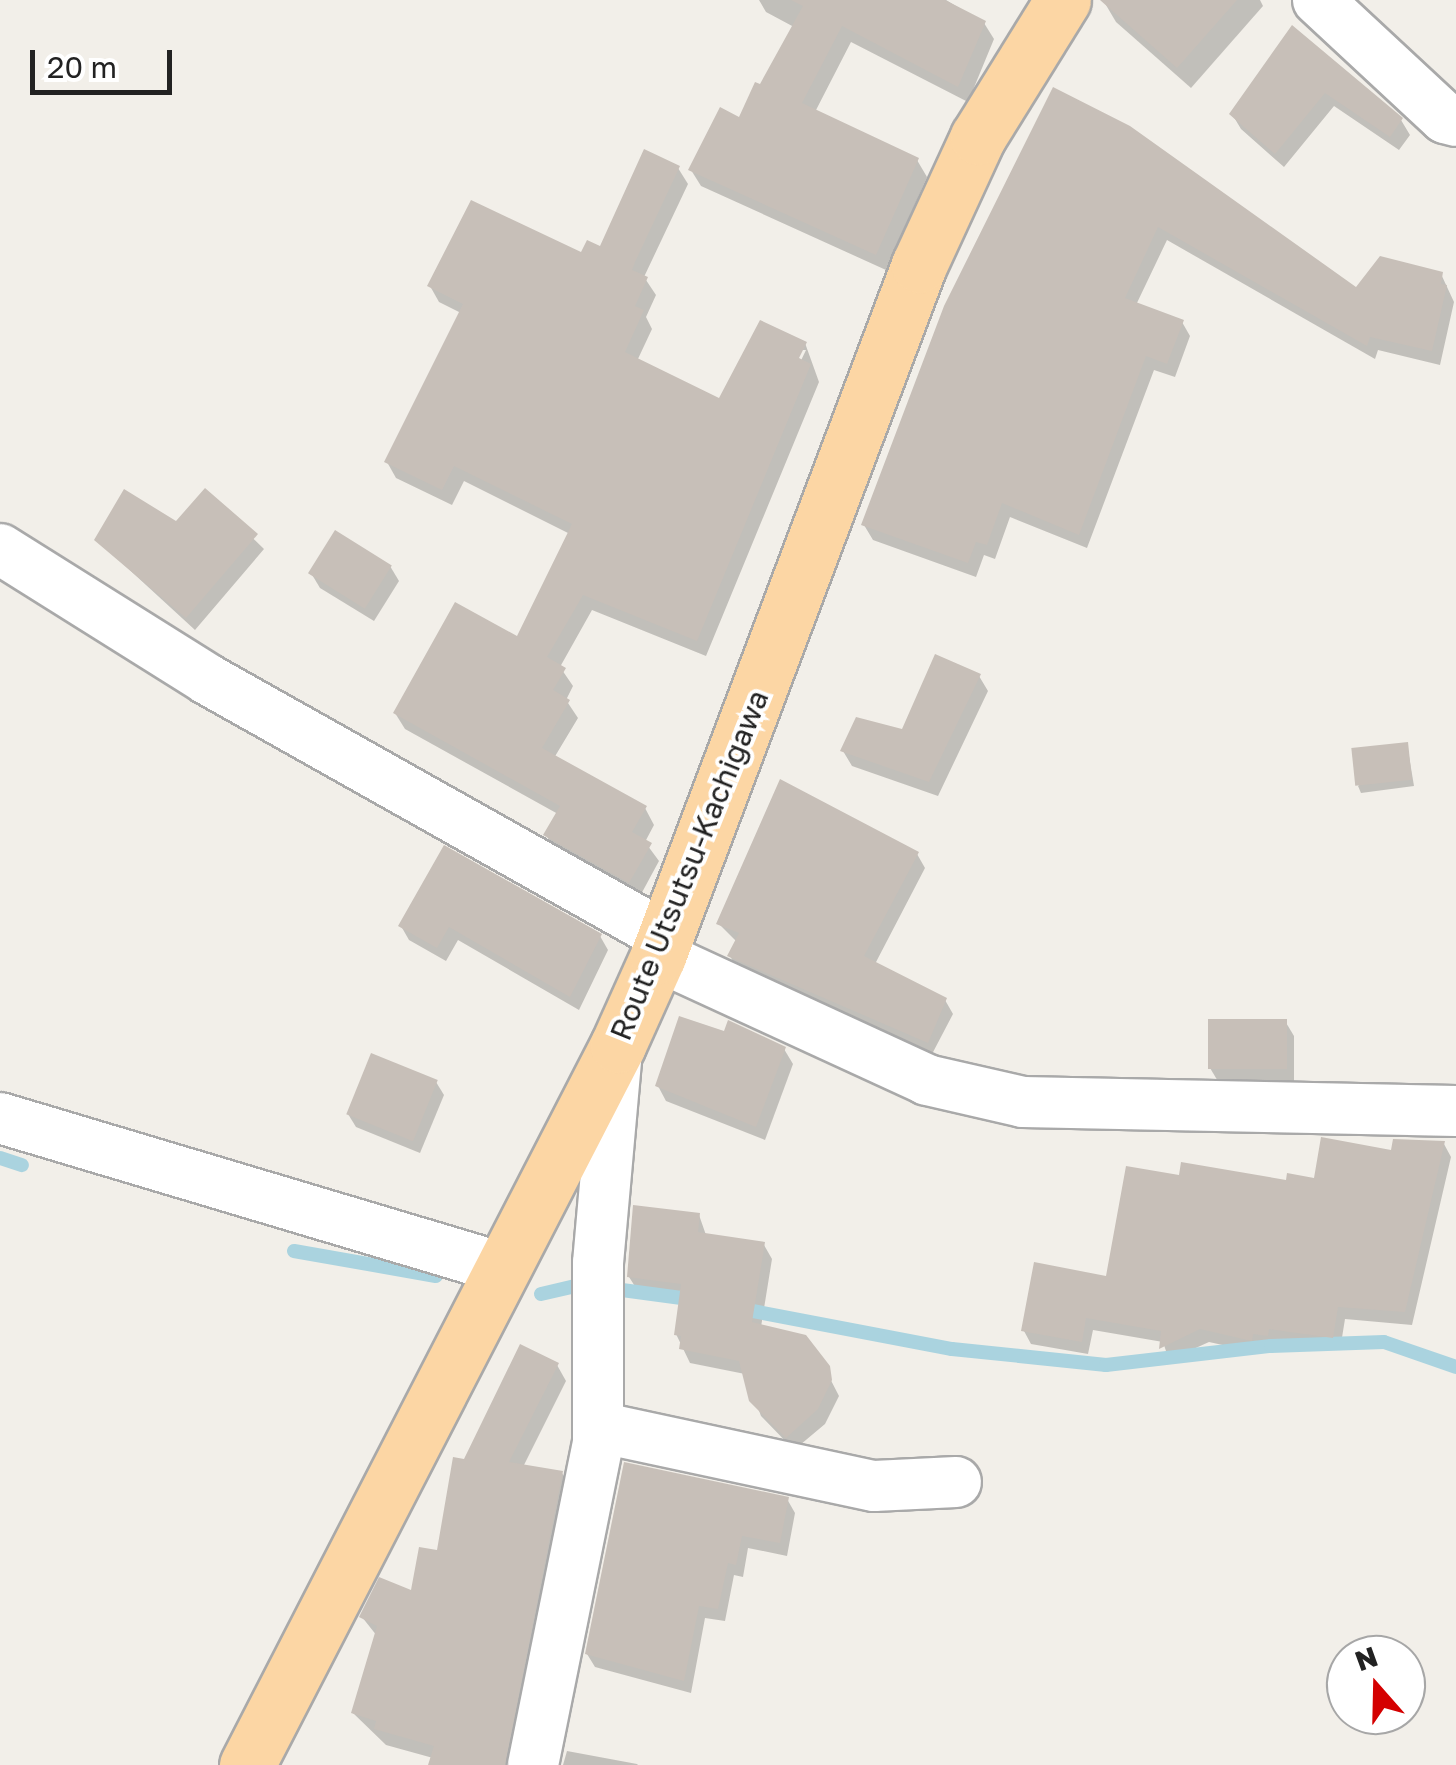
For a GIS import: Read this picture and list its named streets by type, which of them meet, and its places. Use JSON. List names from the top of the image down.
{
  "streets": {
    "main road": ["Route Utsutsu-Kachigawa"]
  },
  "scale_bar": "20 m",
  "north": "top"
}
